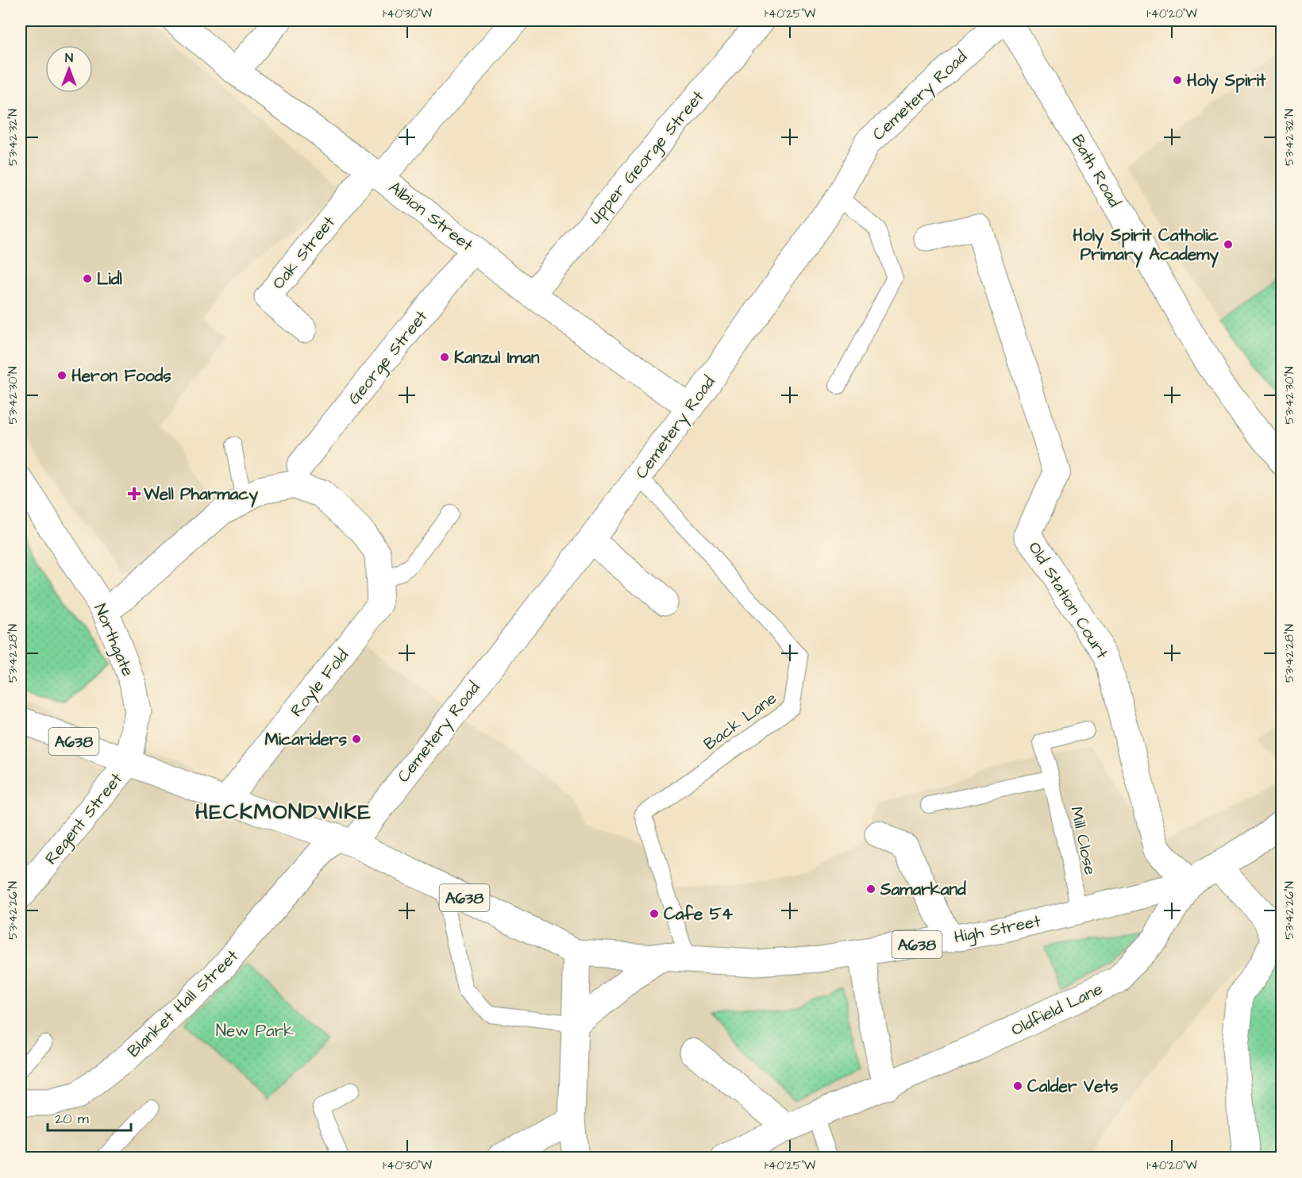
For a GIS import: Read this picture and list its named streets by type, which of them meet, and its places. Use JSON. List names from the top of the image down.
{
  "streets": {
    "street": [
      "Cemetery Road",
      "Upper George Street",
      "Bath Road",
      "Albion Street",
      "Oak Street",
      "George Street",
      "Old Station Court",
      "Northgate",
      "Royle Fold",
      "A638",
      "Regent Street",
      "High Street",
      "Blanket Hall Street",
      "Oldfield Lane"
    ],
    "lane": ["Back Lane", "Mill Close"]
  },
  "crossings": [
    ["Cemetery Road", "Bath Road"],
    ["Cemetery Road", "Albion Street"],
    ["Cemetery Road", "Back Lane"],
    ["Cemetery Road", "A638"],
    ["Cemetery Road", "Blanket Hall Street"],
    ["Upper George Street", "Albion Street"],
    ["Albion Street", "Oak Street"],
    ["Albion Street", "George Street"],
    ["Old Station Court", "High Street"],
    ["Old Station Court", "Oldfield Lane"],
    ["Northgate", "A638"],
    ["Northgate", "Regent Street"],
    ["Royle Fold", "A638"],
    ["Back Lane", "High Street"],
    ["A638", "Regent Street"],
    ["A638", "High Street"],
    ["A638", "Blanket Hall Street"],
    ["Mill Close", "High Street"],
    ["High Street", "Oldfield Lane"]
  ],
  "districts": ["HECKMONDWIKE"],
  "parks": ["New Park"],
  "places": {
    "other": [
      "Holy Spirit",
      "Holy Spirit Catholic Primary Academy",
      "Lidl",
      "Kanzul Iman",
      "Heron Foods",
      "Micariders",
      "Samarkand",
      "Cafe 54",
      "Calder Vets"
    ],
    "health": ["Well Pharmacy"]
  },
  "scale_bar": "20 m",
  "north": "top",
  "coordinates": [
    "1°40'30\"W",
    "1°40'25\"W",
    "1°40'20\"W",
    "53°42'32\"N",
    "53°42'30\"N",
    "53°42'28\"N",
    "53°42'26\"N"
  ]
}
